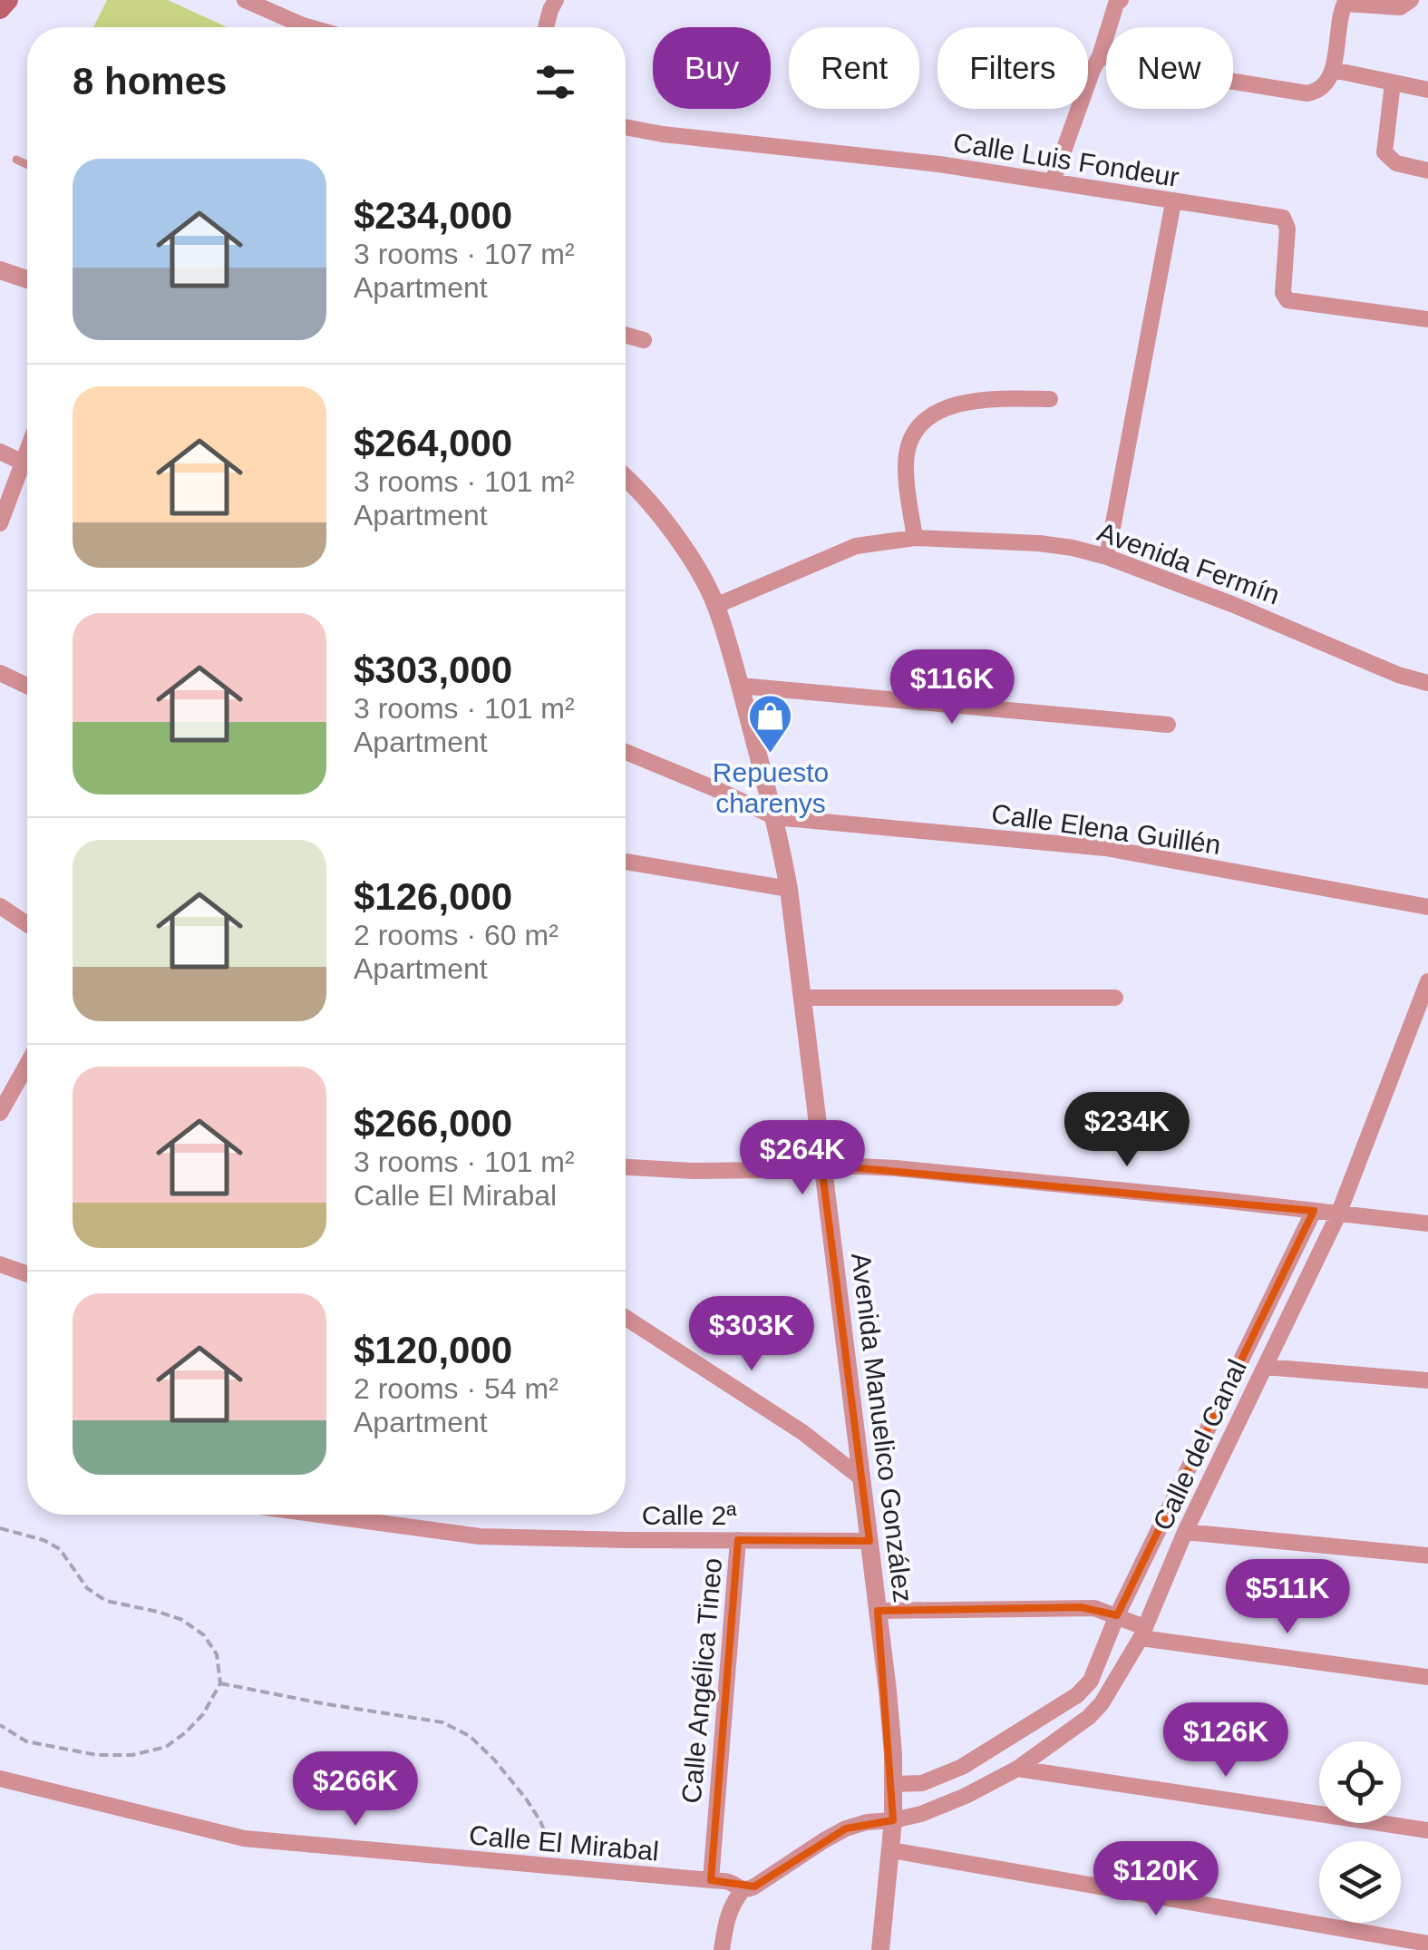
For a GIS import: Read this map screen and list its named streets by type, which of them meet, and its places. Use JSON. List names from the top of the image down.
{
  "streets": {
    "street": [
      "Calle Luis Fondeur",
      "Avenida Fermín",
      "Calle Elena Guillén",
      "Avenida Manuelico González",
      "Calle del Canal",
      "Calle 2ª",
      "Calle Angélica Tineo",
      "Calle El Mirabal"
    ]
  },
  "crossings": [
    ["Avenida Fermín", "Avenida Manuelico González"],
    ["Calle Elena Guillén", "Avenida Manuelico González"],
    ["Avenida Manuelico González", "Calle del Canal"],
    ["Avenida Manuelico González", "Calle 2ª"],
    ["Calle 2ª", "Calle Angélica Tineo"],
    ["Calle Angélica Tineo", "Calle El Mirabal"]
  ],
  "places": {
    "shop": ["Repuesto charenys"]
  },
  "page": {
    "chip": [
      "Buy",
      "Rent",
      "Filters",
      "New"
    ],
    "heading": "8 homes",
    "list": [
      {
        "name": "$234,000",
        "note": "3 rooms · 107 m² · Apartment"
      },
      {
        "name": "$264,000",
        "note": "3 rooms · 101 m² · Apartment"
      },
      {
        "name": "$303,000",
        "note": "3 rooms · 101 m² · Apartment"
      },
      {
        "name": "$126,000",
        "note": "2 rooms · 60 m² · Apartment"
      },
      {
        "name": "$266,000",
        "note": "3 rooms · 101 m² · Calle El Mirabal"
      },
      {
        "name": "$120,000",
        "note": "2 rooms · 54 m² · Apartment"
      }
    ],
    "price": [
      "$116K",
      "$234K",
      "$264K",
      "$303K",
      "$511K",
      "$126K",
      "$266K",
      "$120K"
    ]
  }
}
